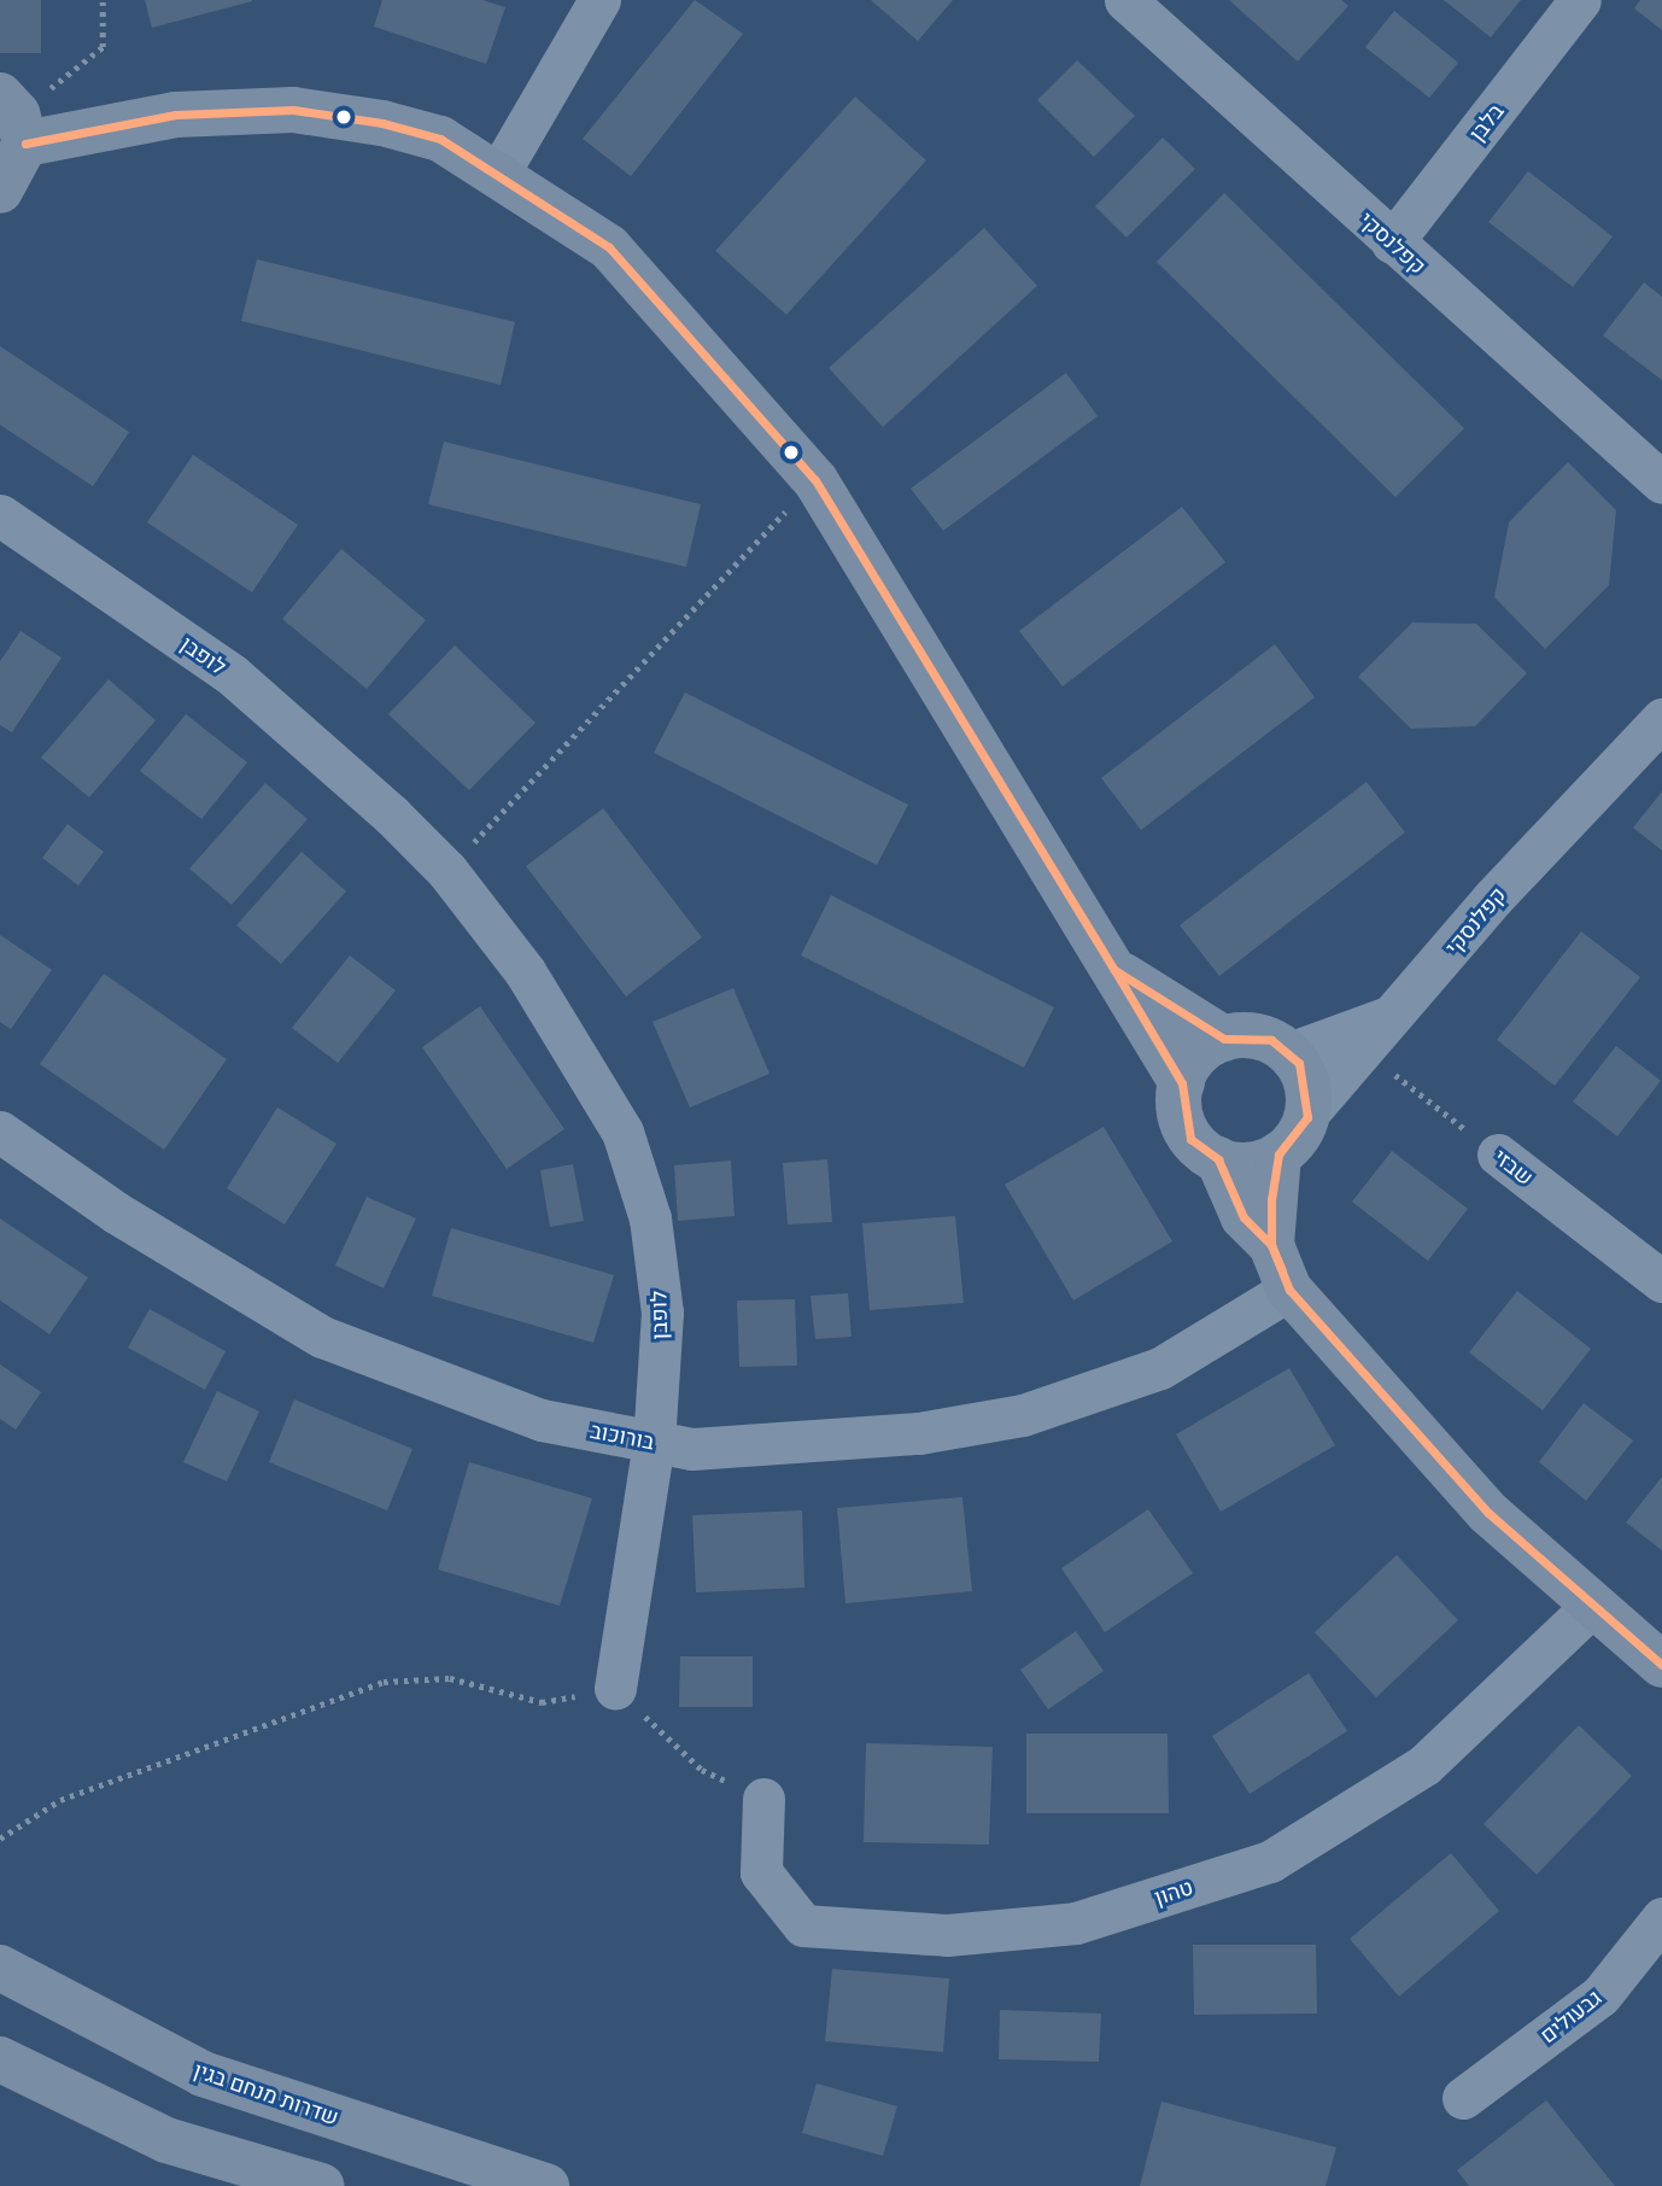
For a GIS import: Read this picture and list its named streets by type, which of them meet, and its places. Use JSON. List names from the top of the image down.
{
  "streets": {
    "street": [
      "בלבן",
      "קפלנסקי",
      "לופבן",
      "שבזי",
      "בורוכוב",
      "טהון",
      "גבעולים",
      "שדרות מנחם בגין"
    ]
  },
  "crossings": [
    ["בלבן", "קפלנסקי"],
    ["קפלנסקי", "שבזי"],
    ["לופבן", "בורוכוב"]
  ]
}
